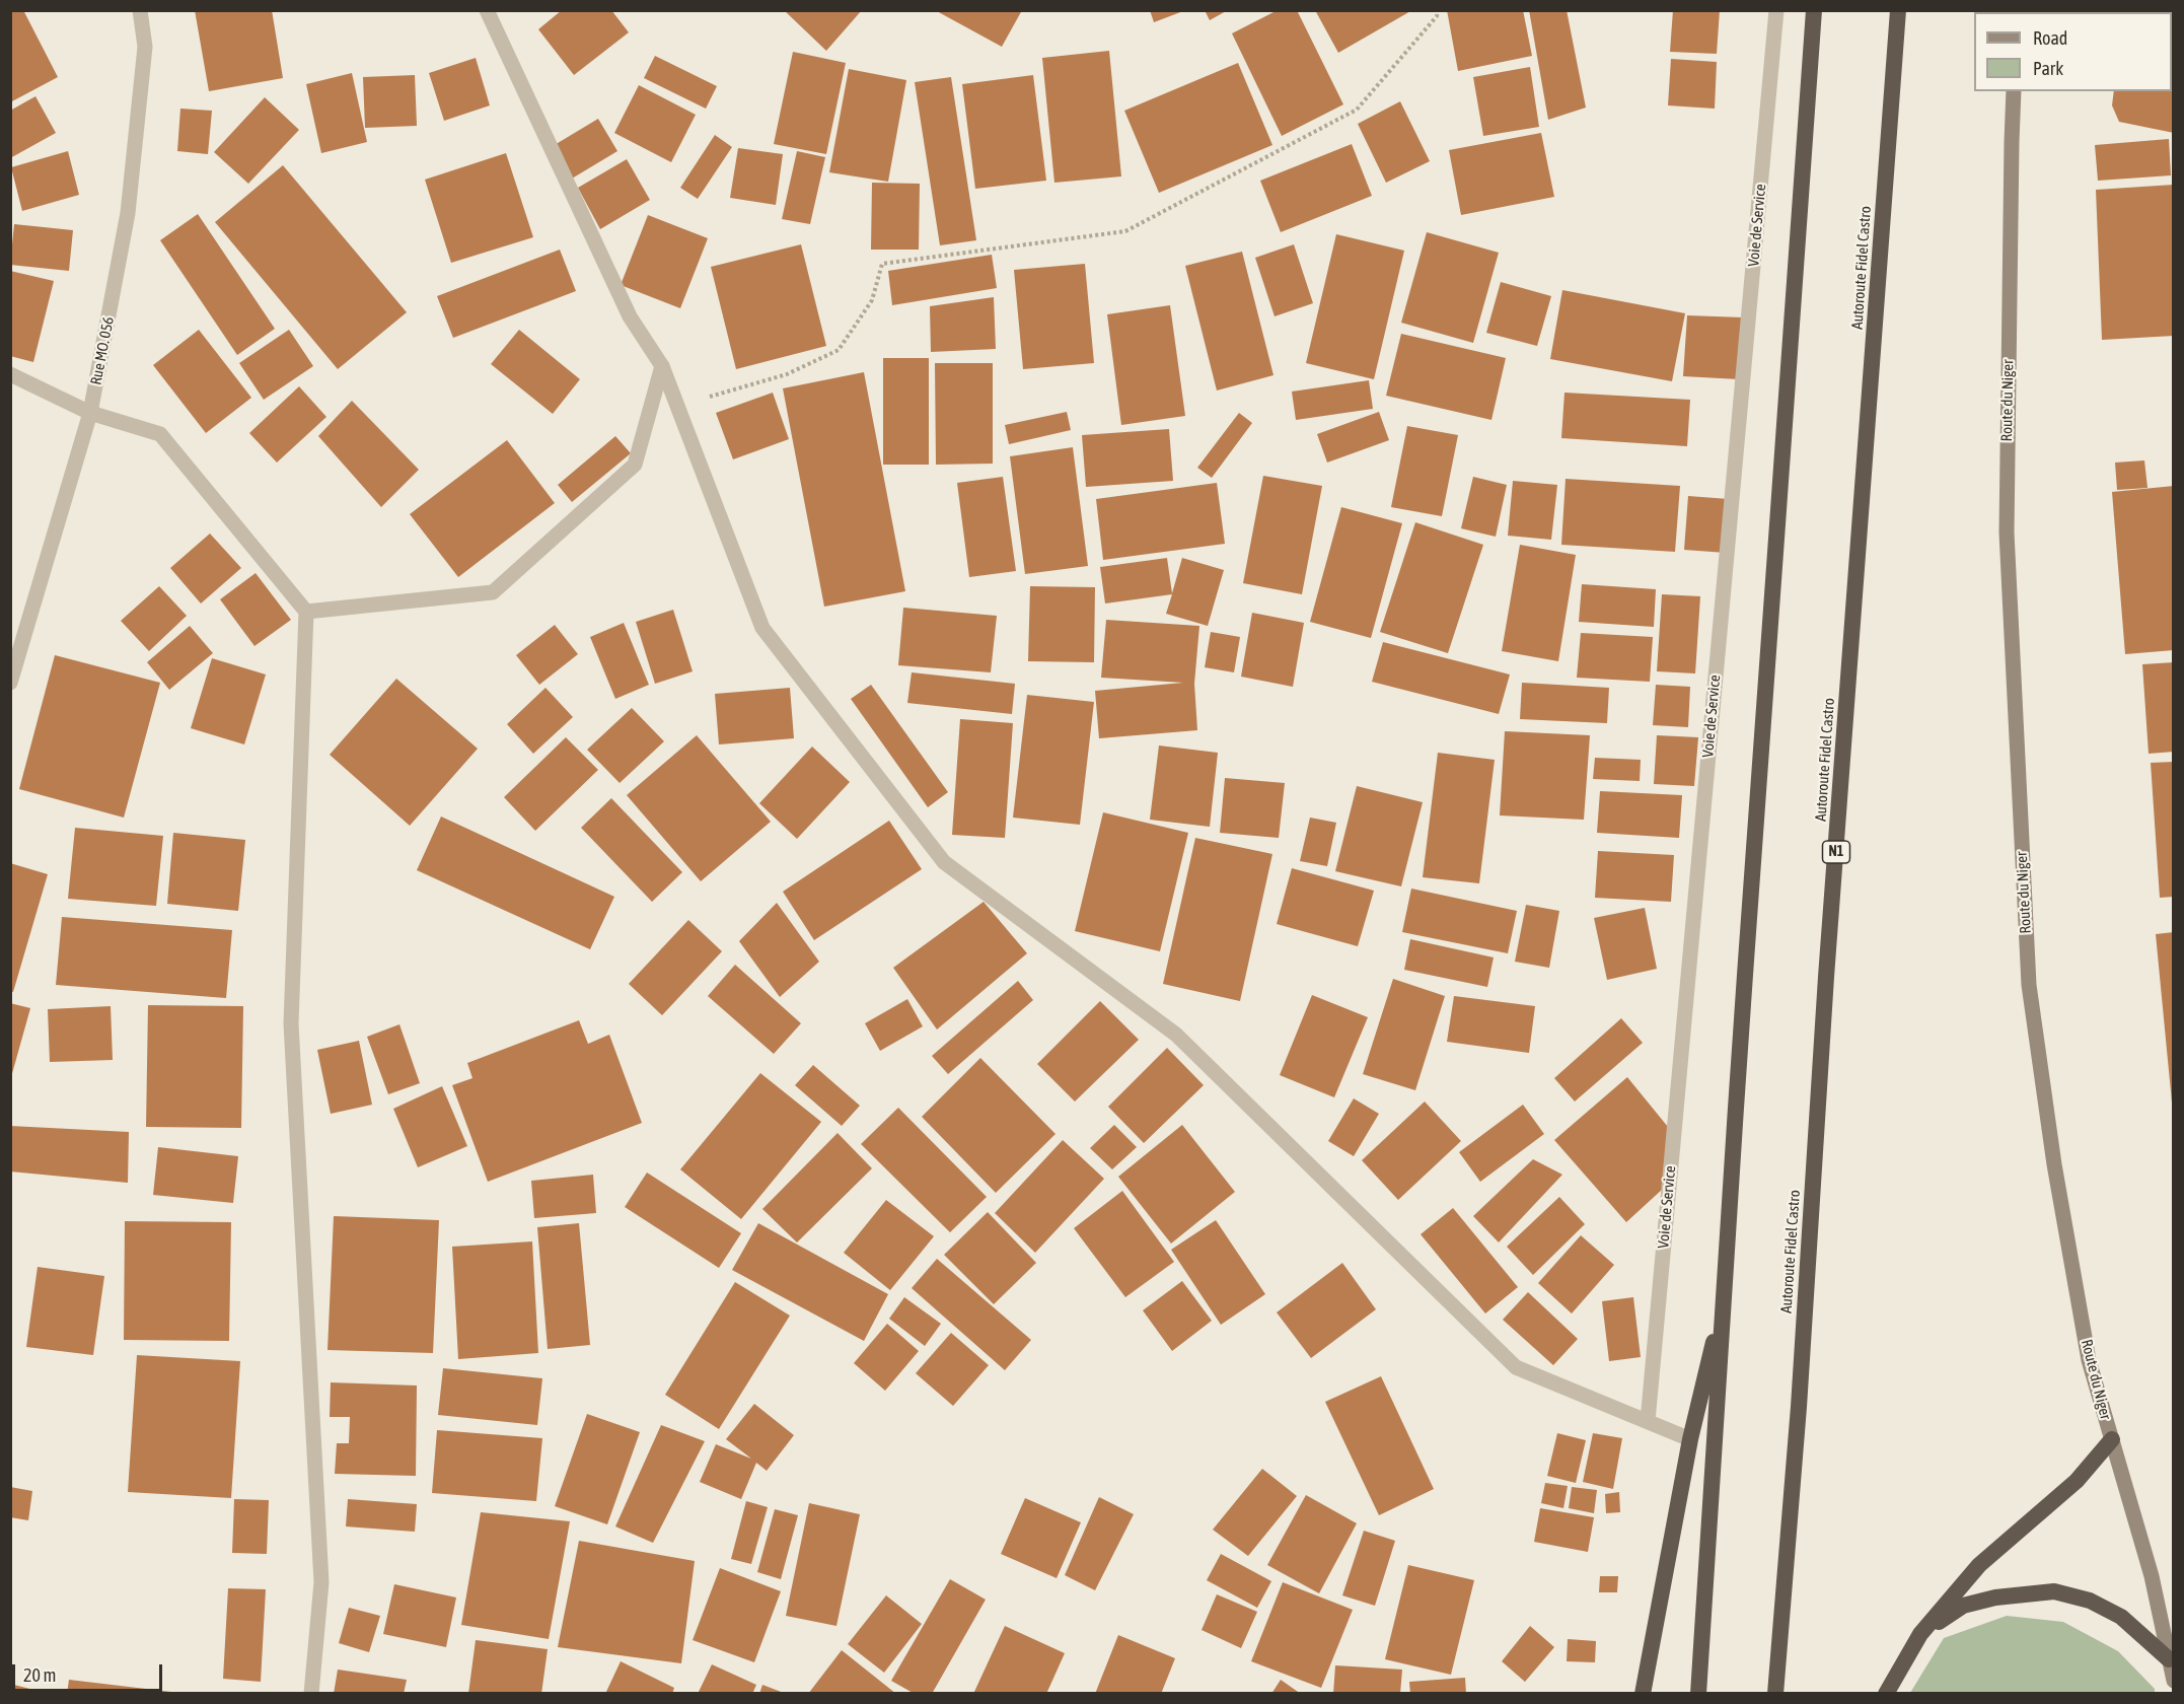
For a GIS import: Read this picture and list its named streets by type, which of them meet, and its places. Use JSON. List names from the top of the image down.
{
  "streets": {
    "highway": ["Autoroute Fidel Castro", "N1"],
    "main road": ["Route du Niger"],
    "street": ["Voie de Service", "Rue MO. 056"]
  },
  "legend": ["Road", "Park"],
  "scale_bar": "20 m"
}
